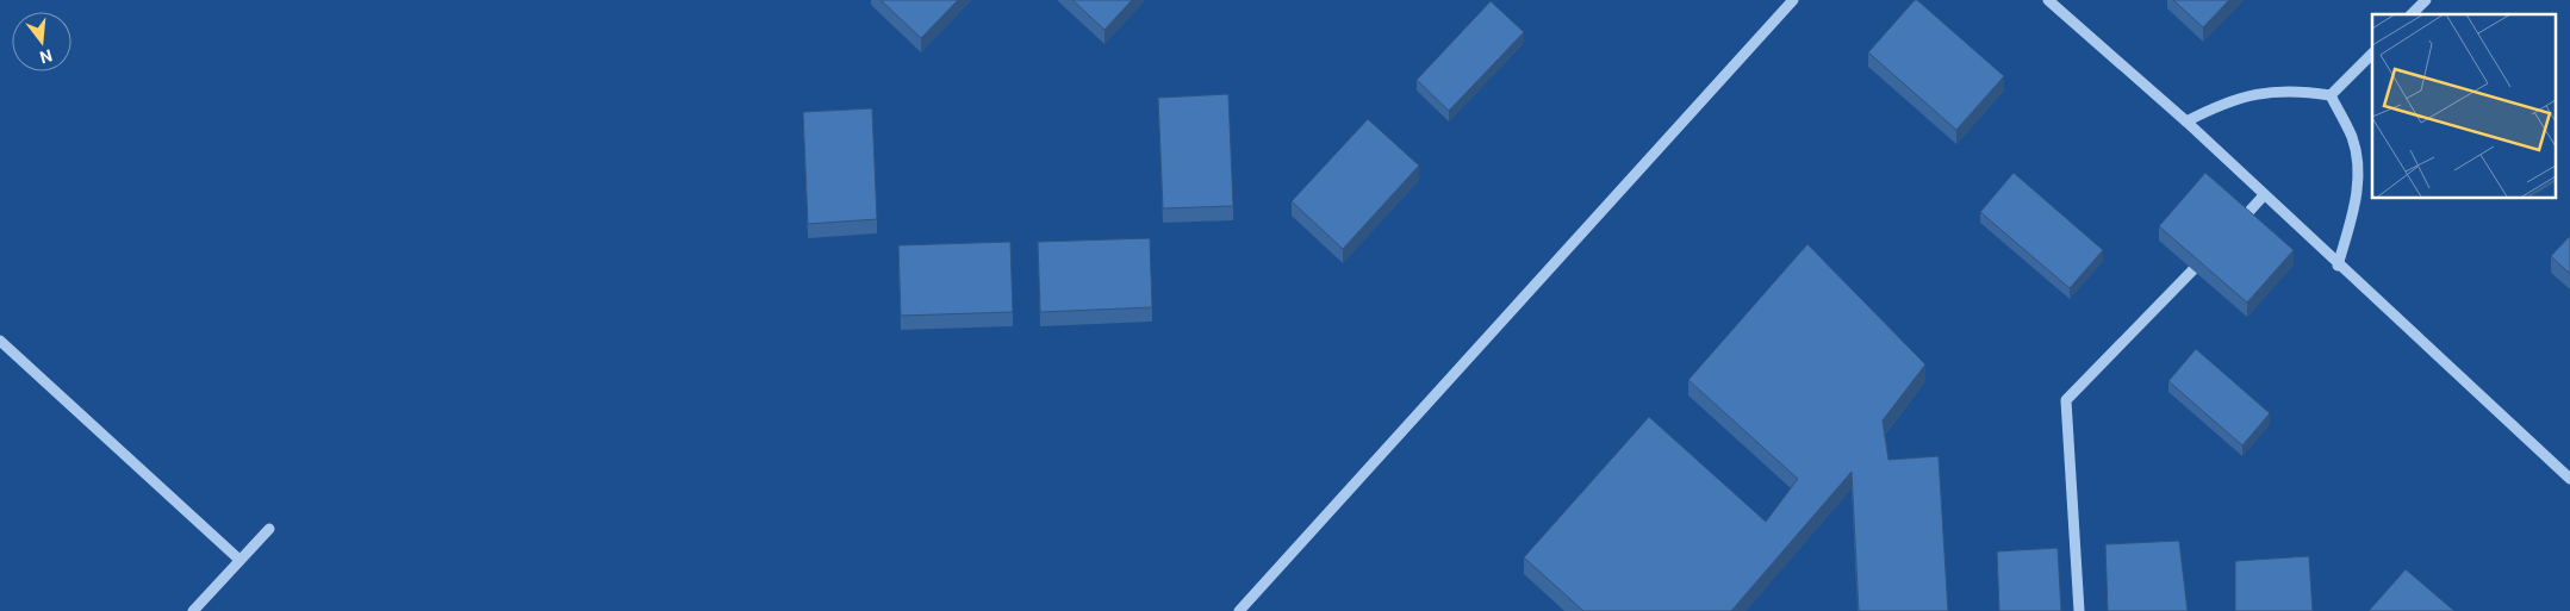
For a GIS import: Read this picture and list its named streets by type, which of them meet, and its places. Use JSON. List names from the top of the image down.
{
  "north": "bottom"
}
